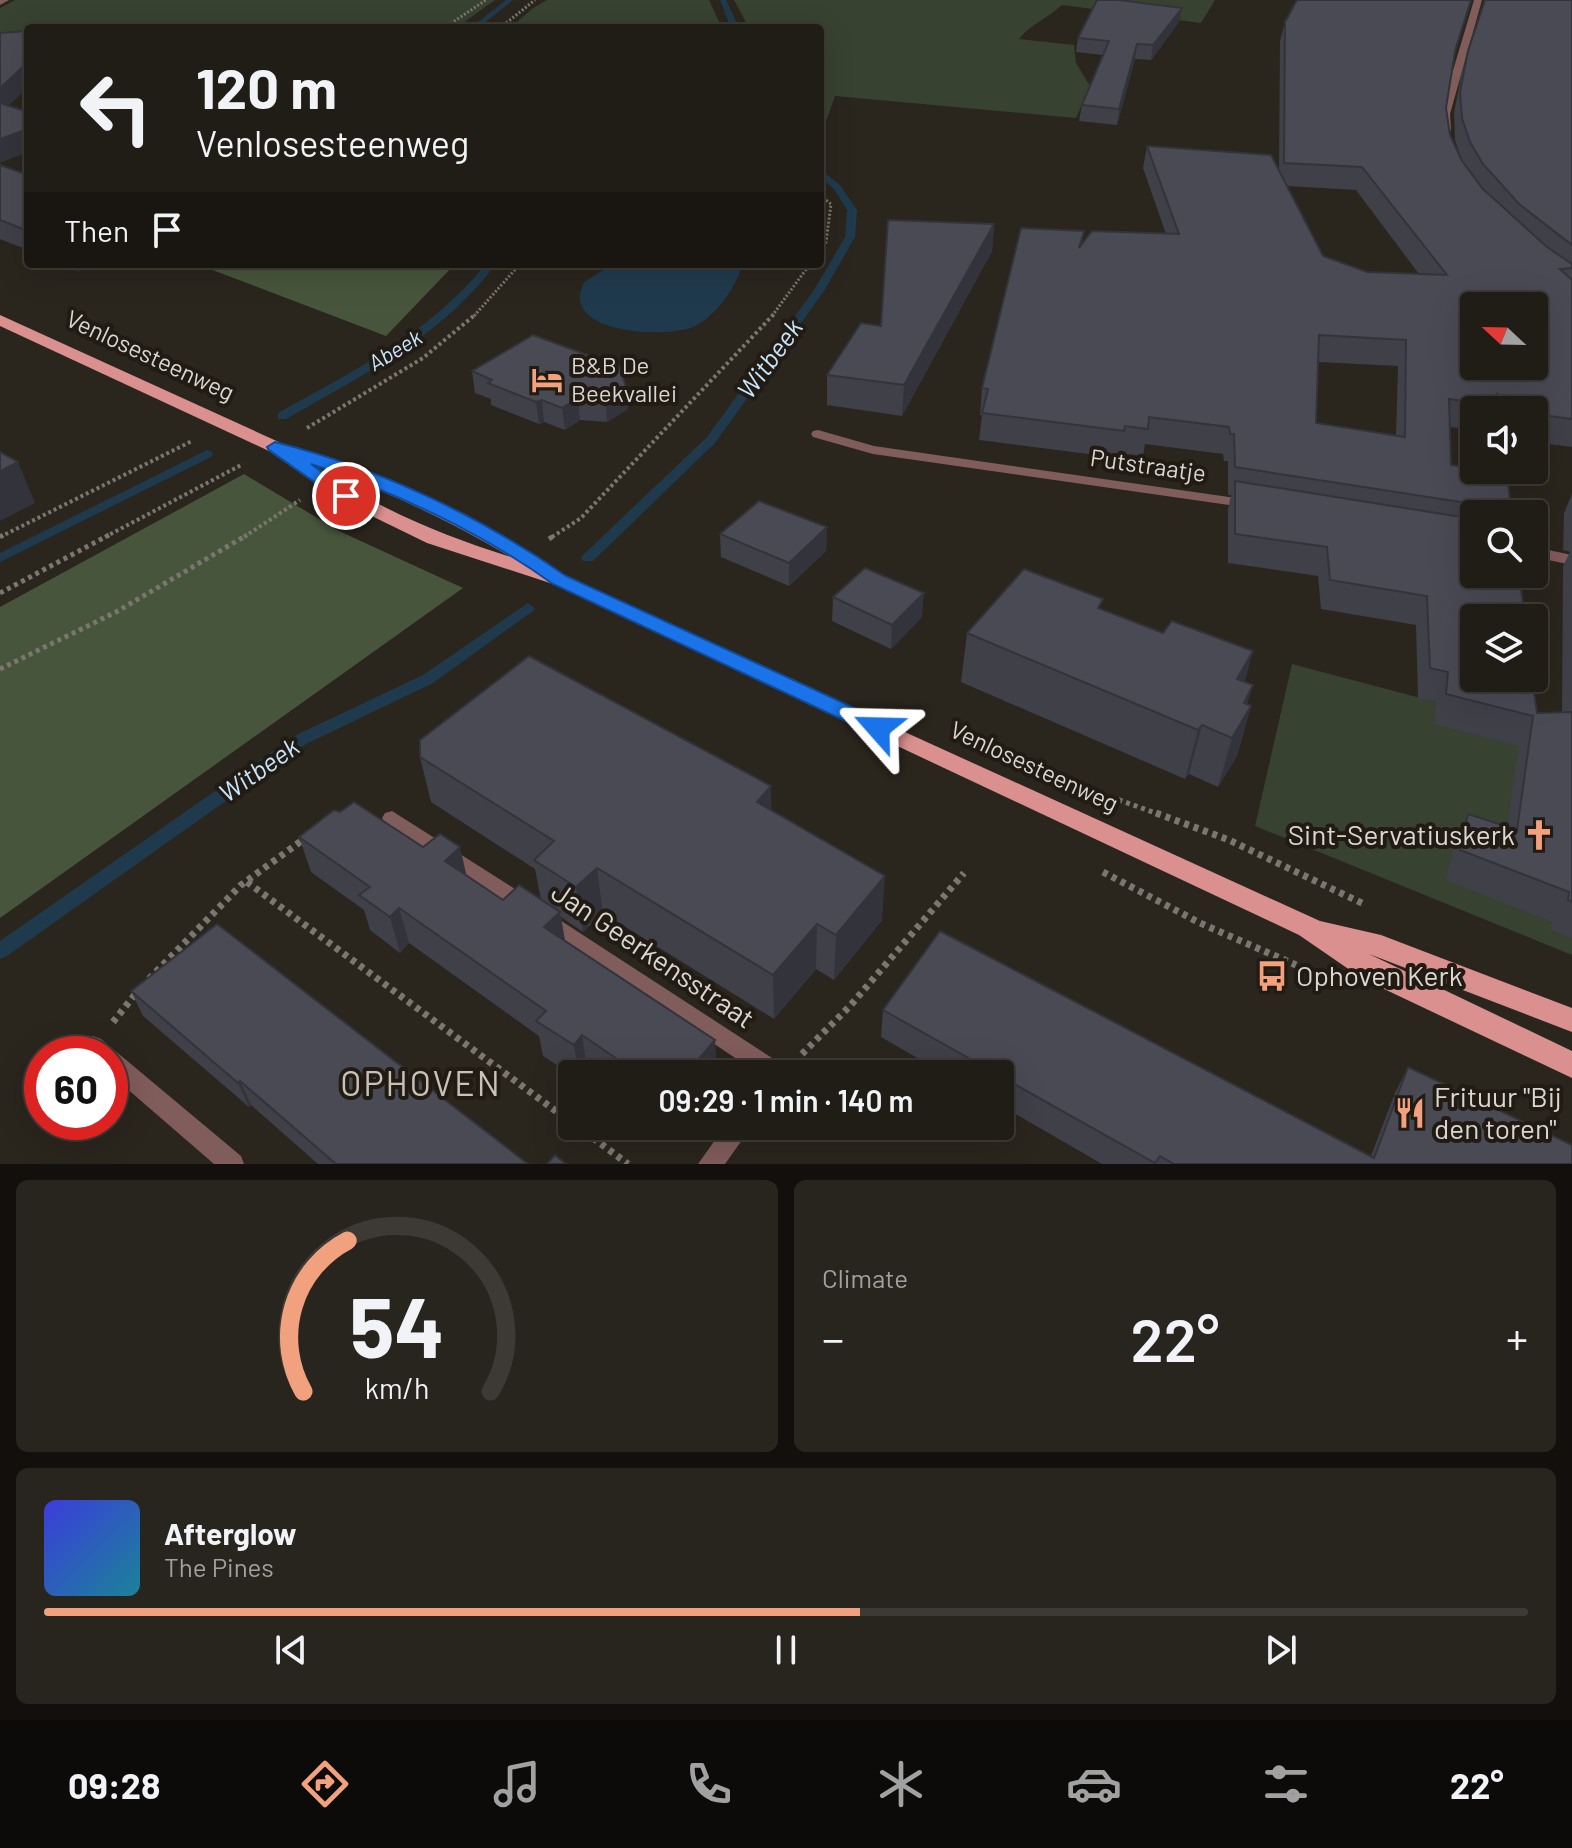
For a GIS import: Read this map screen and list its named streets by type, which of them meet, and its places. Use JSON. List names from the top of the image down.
{
  "streets": {
    "main road": ["Venlosesteenweg"],
    "street": ["Putstraatje", "Jan Geerkensstraat"]
  },
  "districts": ["OPHOVEN"],
  "water": ["Abeek", "Witbeek"],
  "places": {
    "hotel": ["B&B De Beekvallei"],
    "church": ["Sint-Servatiuskerk"],
    "bus stop": ["Ophoven Kerk"],
    "restaurant": ["Frituur \"Bij den toren\""]
  },
  "north": "left",
  "page": {
    "turn": ["120 m", "Venlosesteenweg"],
    "then": "Then",
    "limit": "60",
    "trip": "09:29 · 1 min · 140 m",
    "tile": "Climate",
    "heat": ["−", "22°", "+"],
    "song": ["Afterglow", "The Pines"],
    "tabs": ["09:28", "22°"],
    "gauge": ["54", "km/h"]
  }
}
